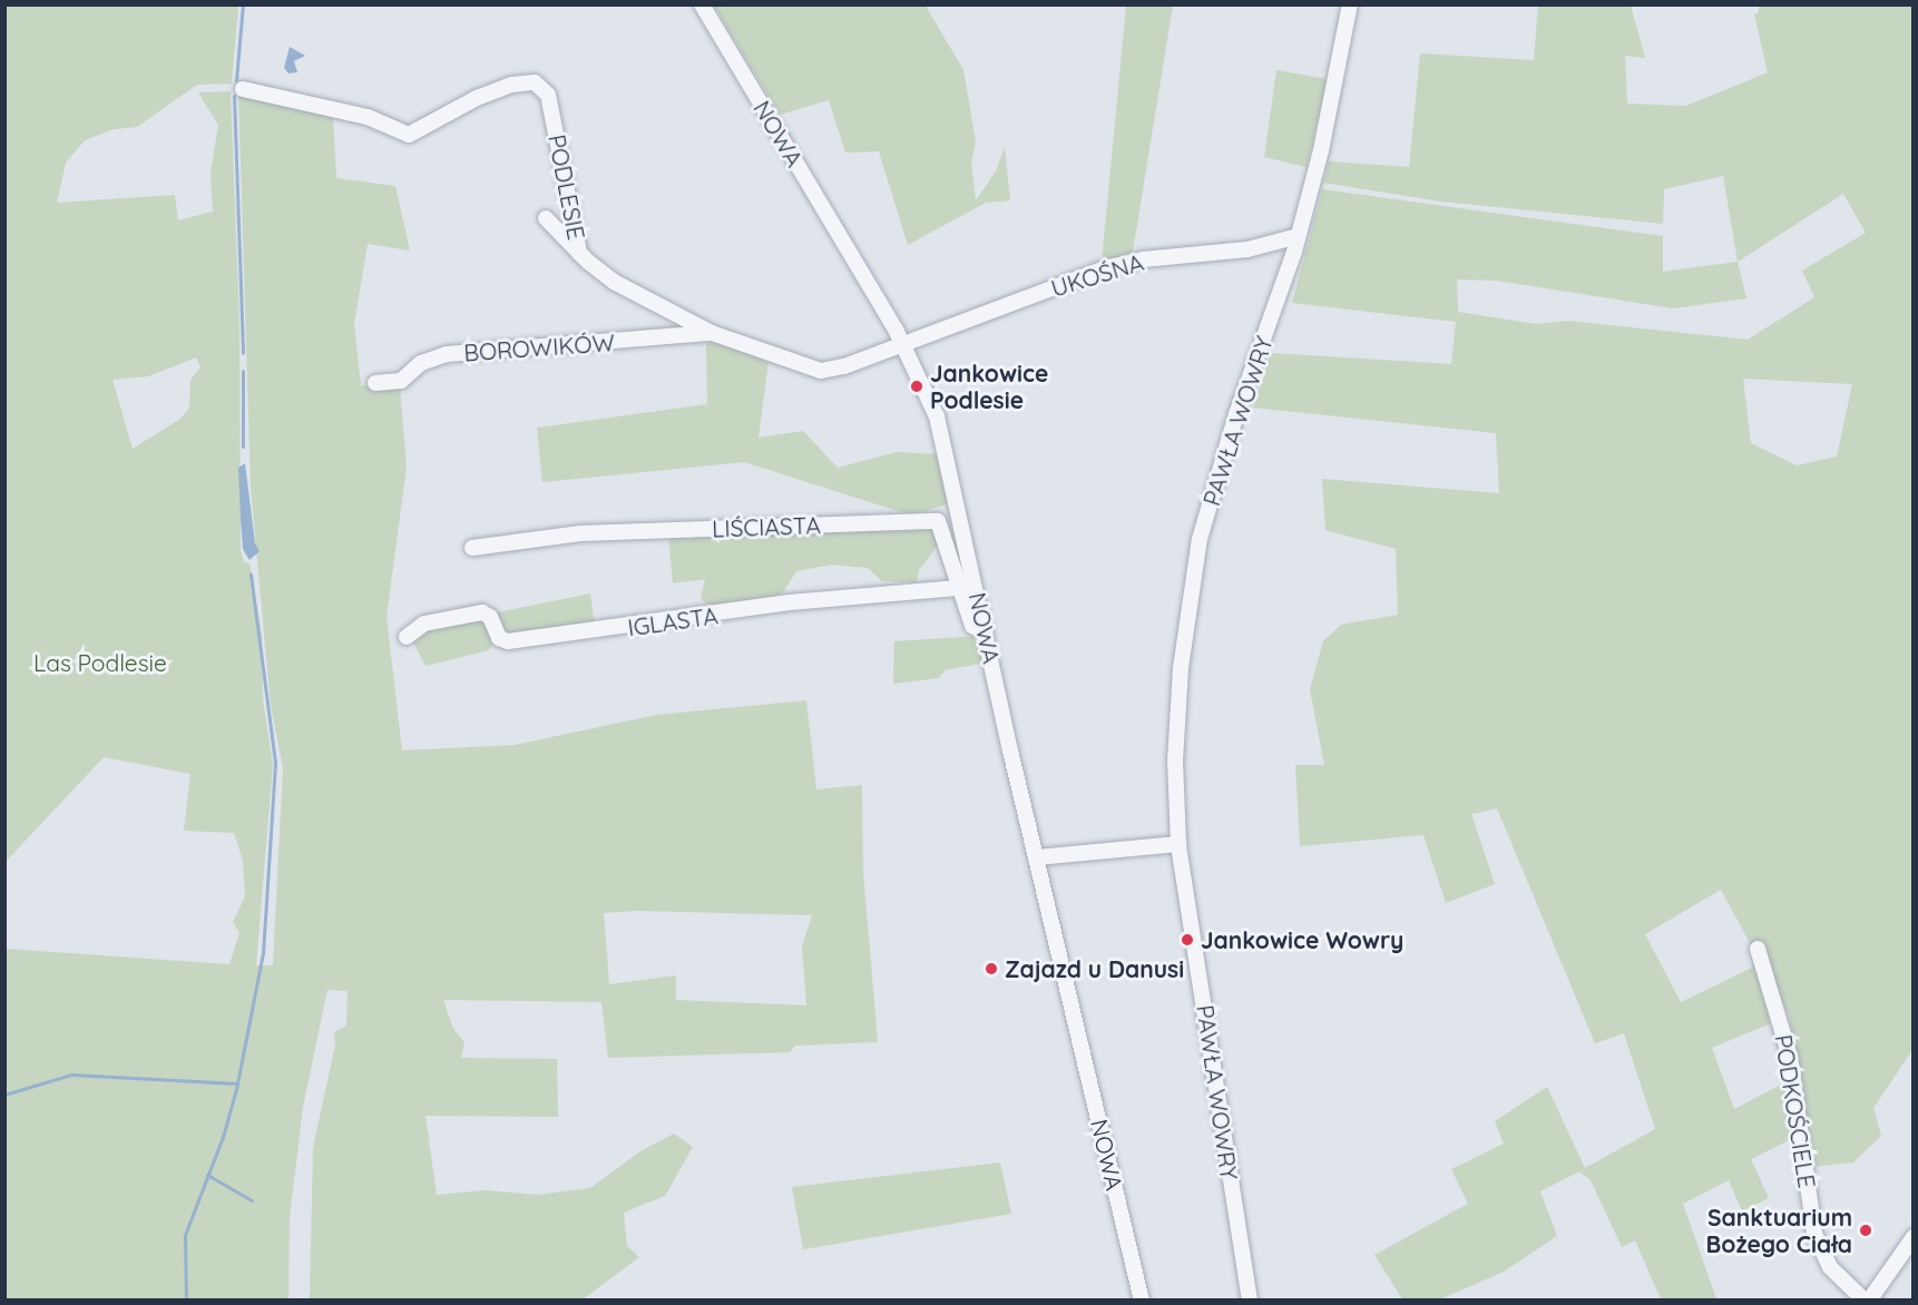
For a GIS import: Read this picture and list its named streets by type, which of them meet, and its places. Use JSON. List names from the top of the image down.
{
  "streets": {
    "street": [
      "NOWA",
      "PODLESIE",
      "UKOŚNA",
      "BOROWIKÓW",
      "PAWŁA WOWRY",
      "LIŚCIASTA",
      "IGLASTA",
      "PODKOŚCIELE"
    ]
  },
  "crossings": [
    ["NOWA", "PODLESIE"],
    ["NOWA", "UKOŚNA"],
    ["NOWA", "LIŚCIASTA"],
    ["PODLESIE", "UKOŚNA"],
    ["PODLESIE", "BOROWIKÓW"],
    ["UKOŚNA", "PAWŁA WOWRY"],
    ["LIŚCIASTA", "IGLASTA"]
  ],
  "parks": ["Las Podlesie"],
  "places": [
    "Jankowice Podlesie",
    "Jankowice Wowry",
    "Zajazd u Danusi",
    "Sanktuarium Bożego Ciała"
  ]
}
